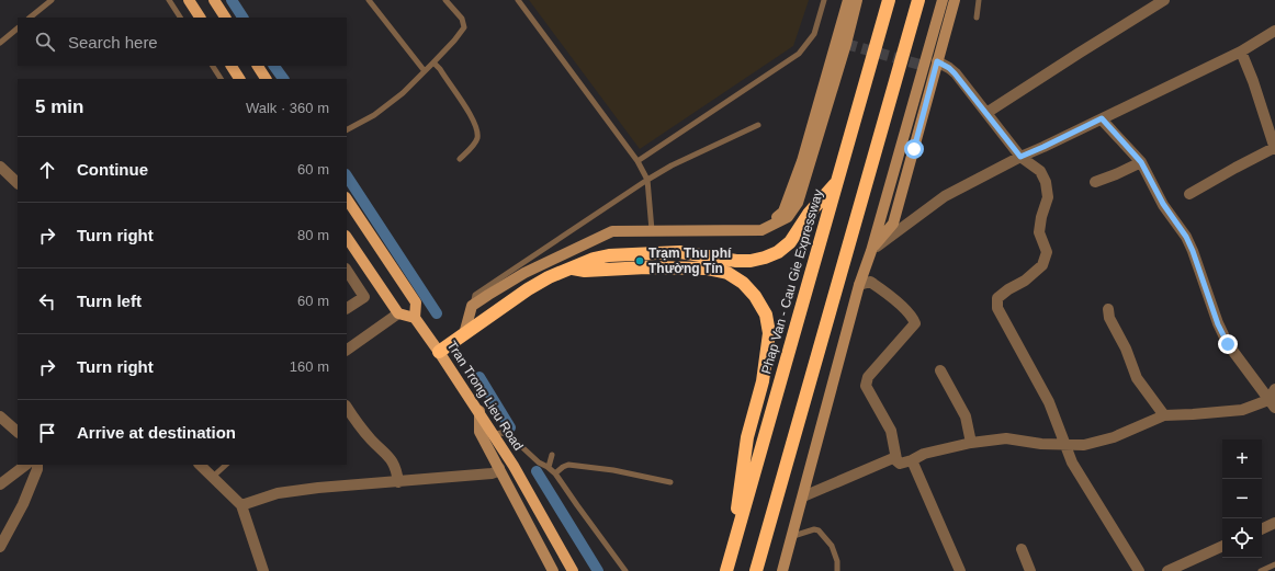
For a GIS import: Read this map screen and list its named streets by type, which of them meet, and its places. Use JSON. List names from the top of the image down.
{
  "streets": {
    "highway": ["Phap Van - Cau Gie Expressway"],
    "main road": ["Tran Trong Lieu Road"]
  },
  "places": ["Trạm Thu phí Thường Tín"],
  "page": {
    "search": "Search here",
    "heading": ["5 min", "Walk · 360 m"],
    "list": [
      ["Continue", "60 m"],
      ["Turn right", "80 m"],
      ["Turn left", "60 m"],
      ["Turn right", "160 m"],
      "Arrive at destination"
    ],
    "map_buttons": ["+", "−"]
  }
}
